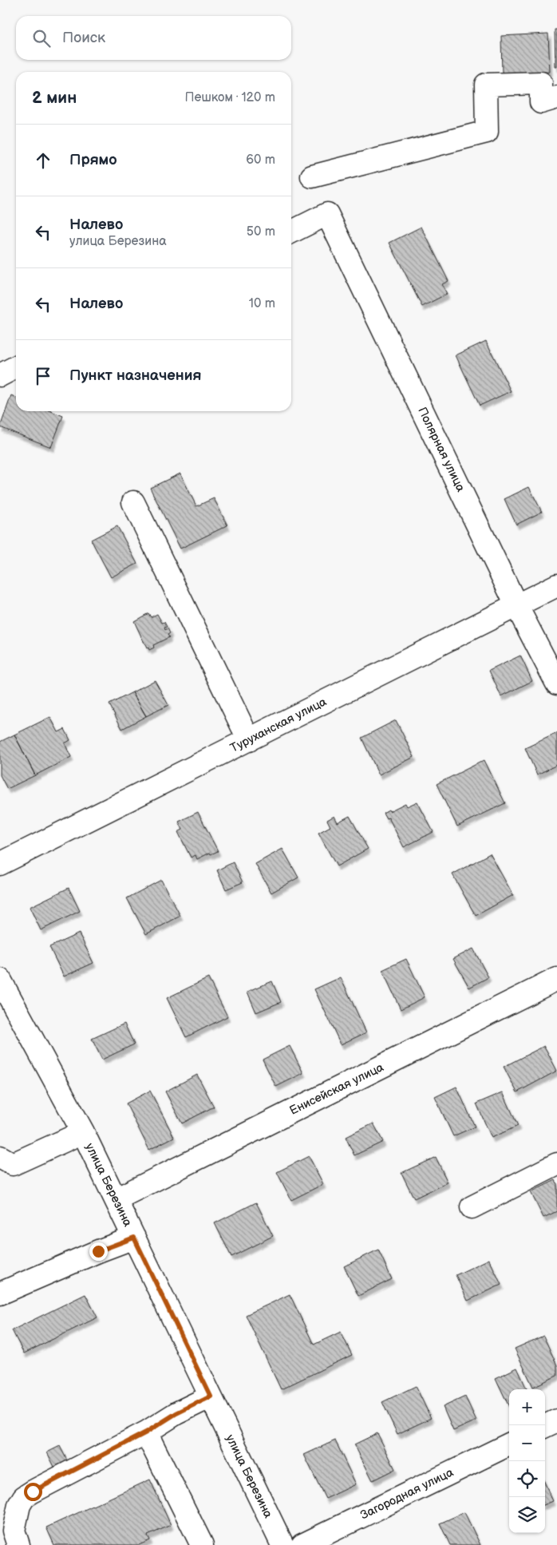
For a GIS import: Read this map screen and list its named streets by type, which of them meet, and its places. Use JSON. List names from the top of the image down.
{
  "streets": {
    "street": [
      "Полярная улица",
      "Туруханская улица",
      "Енисейская улица",
      "улица Березина",
      "Загородная улица"
    ]
  },
  "crossings": [
    ["Полярная улица", "Туруханская улица"],
    ["Енисейская улица", "улица Березина"]
  ],
  "page": {
    "search": "Поиск",
    "heading": ["2 мин", "Пешком · 120 m"],
    "list": [
      ["Прямо", "60 m"],
      ["Налево", "улица Березина", "50 m"],
      ["Налево", "10 m"],
      "Пункт назначения"
    ],
    "map_buttons": ["+", "−"]
  }
}
